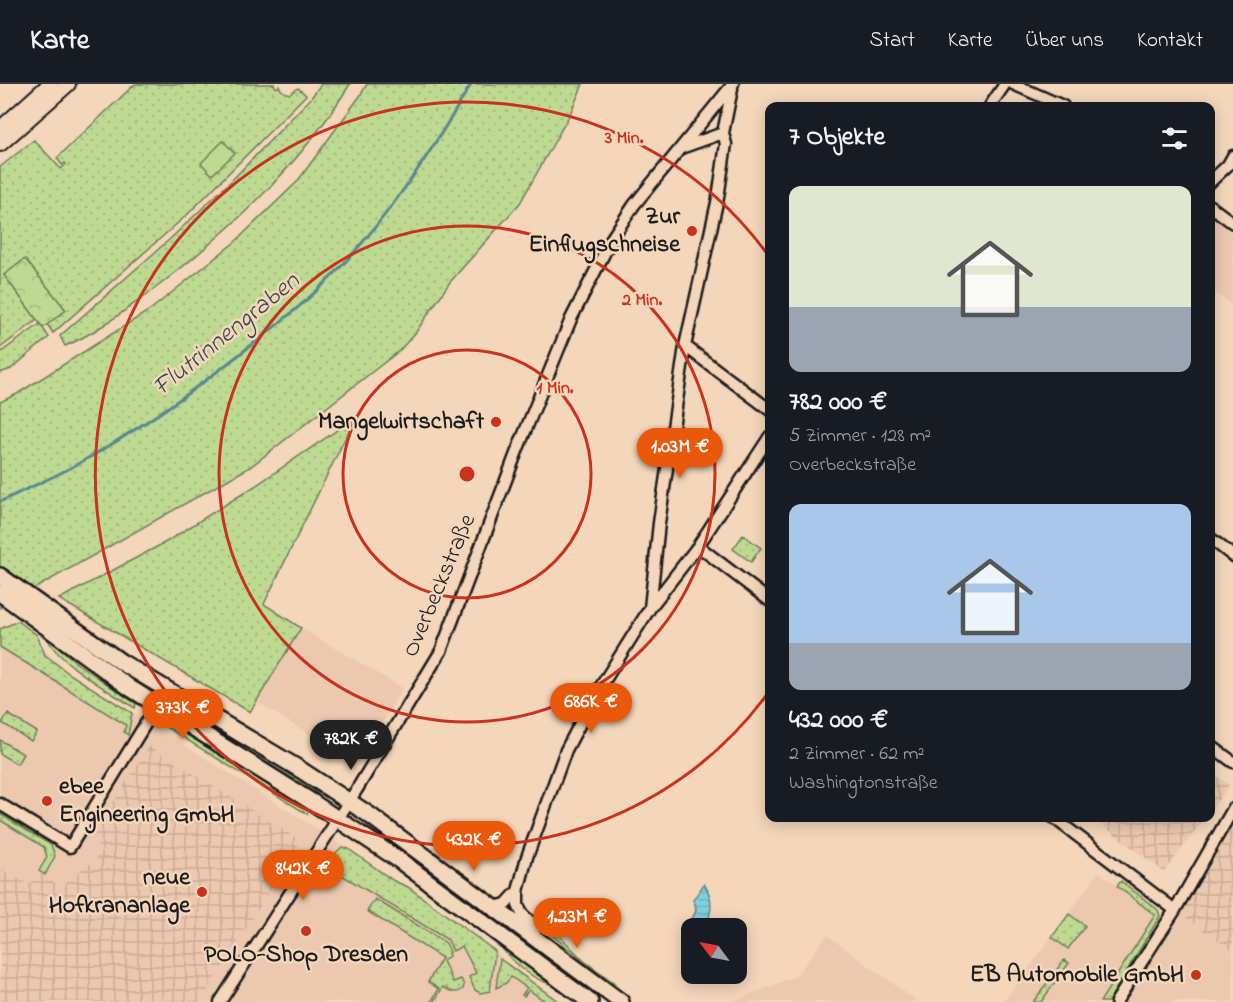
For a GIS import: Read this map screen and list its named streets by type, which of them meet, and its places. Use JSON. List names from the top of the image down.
{
  "streets": {
    "street": ["Overbeckstraße"]
  },
  "water": ["Flutrinnengraben"],
  "places": [
    "Zur Einflugschneise",
    "Mangelwirtschaft",
    "ebee Engineering GmbH",
    "neue Hofkrananlage",
    "POLO-Shop Dresden",
    "EB Automobile GmbH"
  ],
  "north": "top left",
  "page": {
    "header": "Karte",
    "nav": [
      "Start",
      "Karte",
      "Über uns",
      "Kontakt"
    ],
    "heading": "7 Objekte",
    "list": [
      {
        "name": "782 000 €",
        "note": "5 Zimmer · 128 m² · Overbeckstraße"
      },
      {
        "name": "432 000 €",
        "note": "2 Zimmer · 62 m² · Washingtonstraße"
      }
    ],
    "price": [
      "1.03M €",
      "686K €",
      "373K €",
      "782K €",
      "432K €",
      "842K €",
      "1.23M €"
    ]
  },
  "rings": ["3 Min.", "2 Min.", "1 Min."]
}
